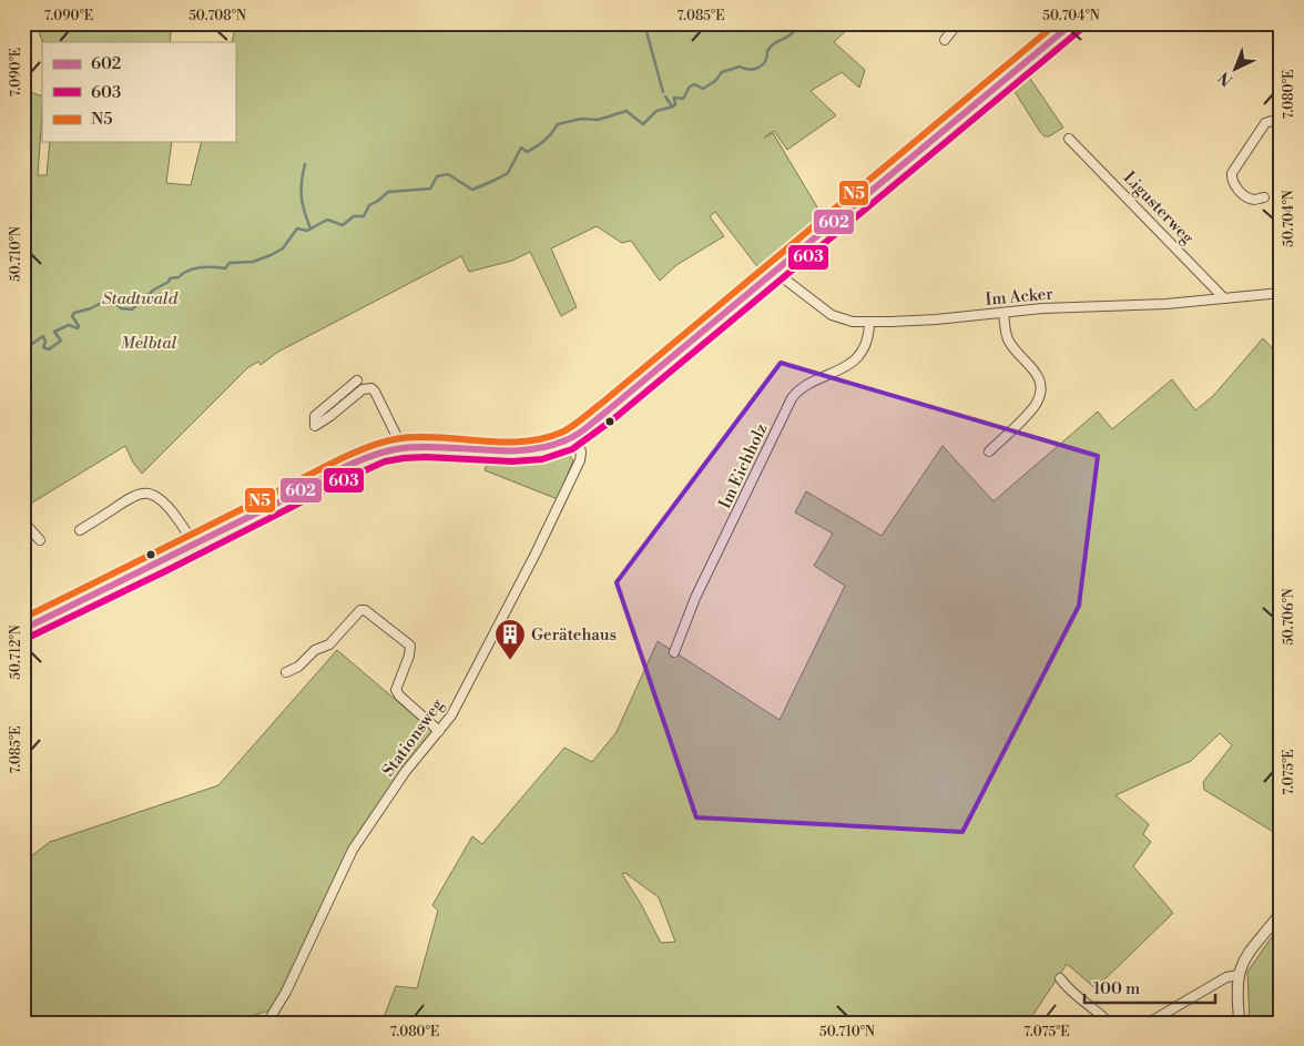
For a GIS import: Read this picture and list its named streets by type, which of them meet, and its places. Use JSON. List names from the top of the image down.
{
  "streets": {
    "street": [
      "Ligusterweg",
      "Im Acker",
      "Im Eichholz",
      "Stationsweg"
    ]
  },
  "crossings": [
    ["Ligusterweg", "Im Acker"],
    ["Im Acker", "Im Eichholz"]
  ],
  "parks": ["Stadtwald", "Melbtal"],
  "places": {
    "building": ["Gerätehaus"]
  },
  "lines": ["transit line 602", "transit line N5", "transit line 603"],
  "legend": ["602", "603", "N5"],
  "scale_bar": "100 m",
  "north": "bottom left",
  "coordinates": [
    "7.090°E",
    "50.708°N",
    "7.085°E",
    "50.704°N",
    "7.080°E",
    "50.710°N",
    "50.706°N",
    "50.712°N",
    "7.075°E"
  ]
}
